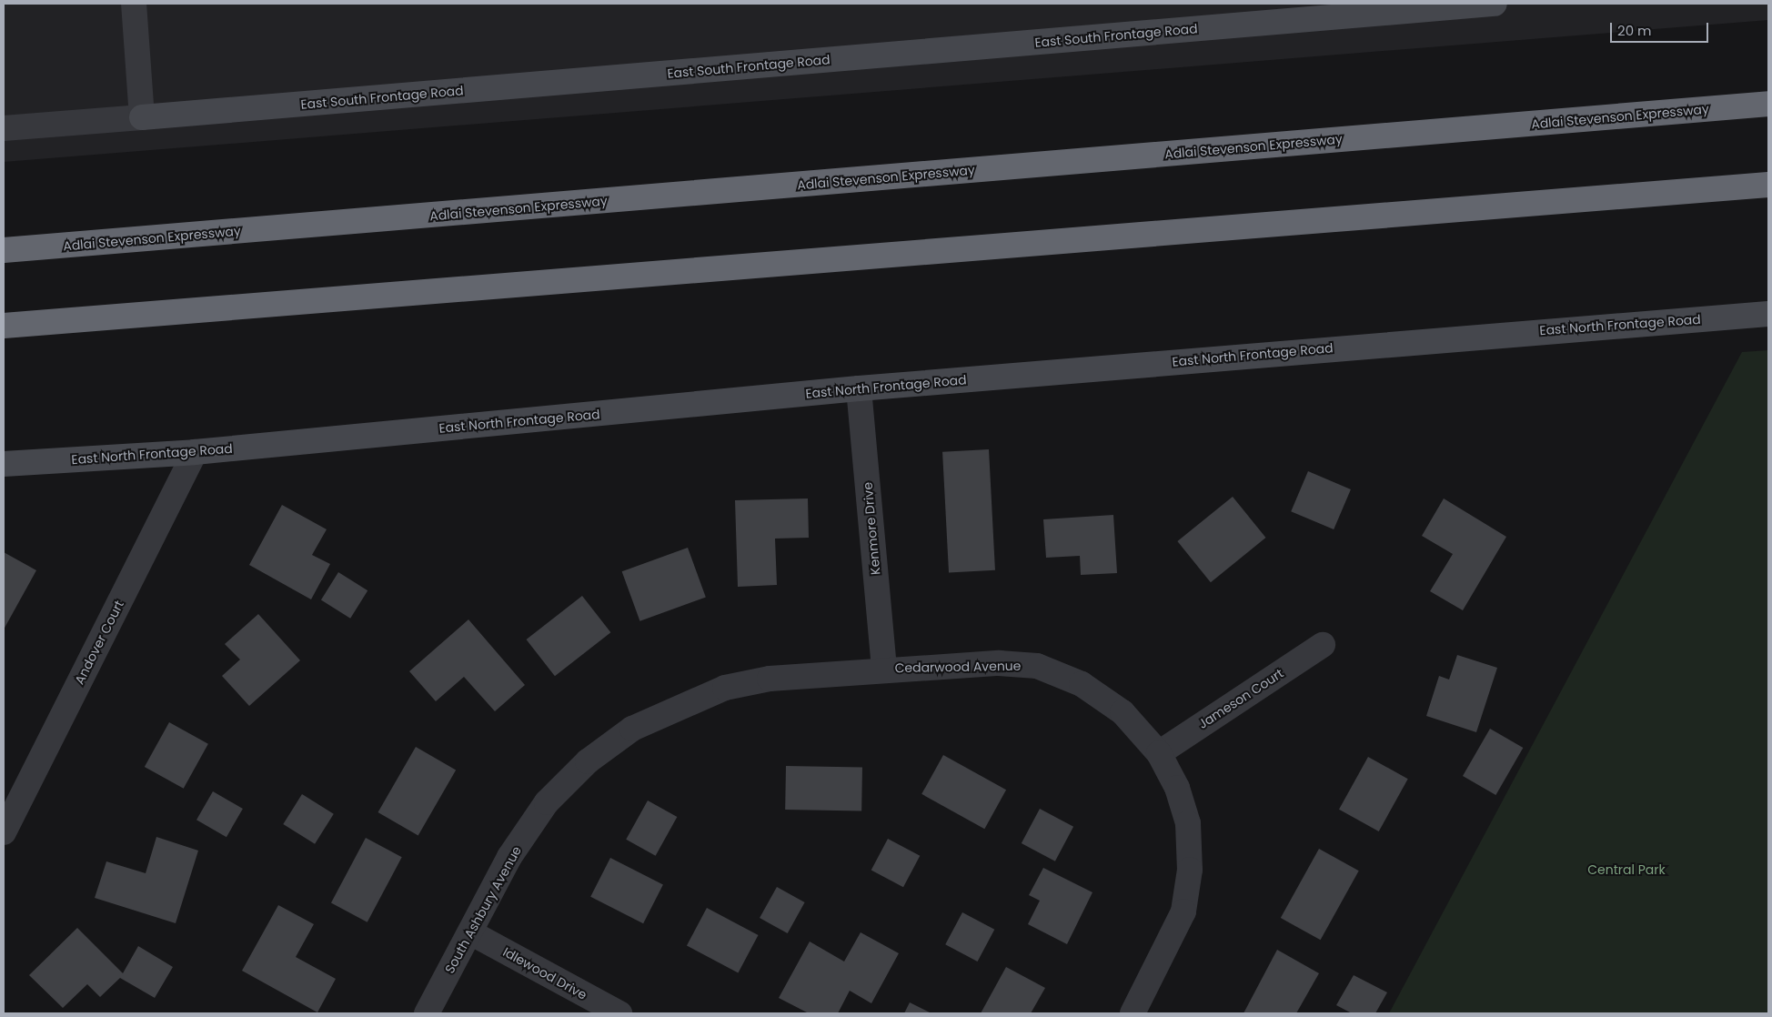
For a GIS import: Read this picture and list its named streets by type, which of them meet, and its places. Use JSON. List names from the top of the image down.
{
  "streets": {
    "highway": ["Adlai Stevenson Expressway"],
    "street": [
      "East South Frontage Road",
      "East North Frontage Road",
      "Kenmore Drive",
      "Andover Court",
      "Cedarwood Avenue",
      "Jameson Court",
      "South Ashbury Avenue",
      "Idlewood Drive"
    ]
  },
  "crossings": [
    ["East North Frontage Road", "Kenmore Drive"],
    ["East North Frontage Road", "Andover Court"],
    ["Kenmore Drive", "Cedarwood Avenue"],
    ["Kenmore Drive", "South Ashbury Avenue"],
    ["Cedarwood Avenue", "Jameson Court"],
    ["Cedarwood Avenue", "South Ashbury Avenue"],
    ["South Ashbury Avenue", "Idlewood Drive"]
  ],
  "parks": ["Central Park"],
  "scale_bar": "20 m"
}
